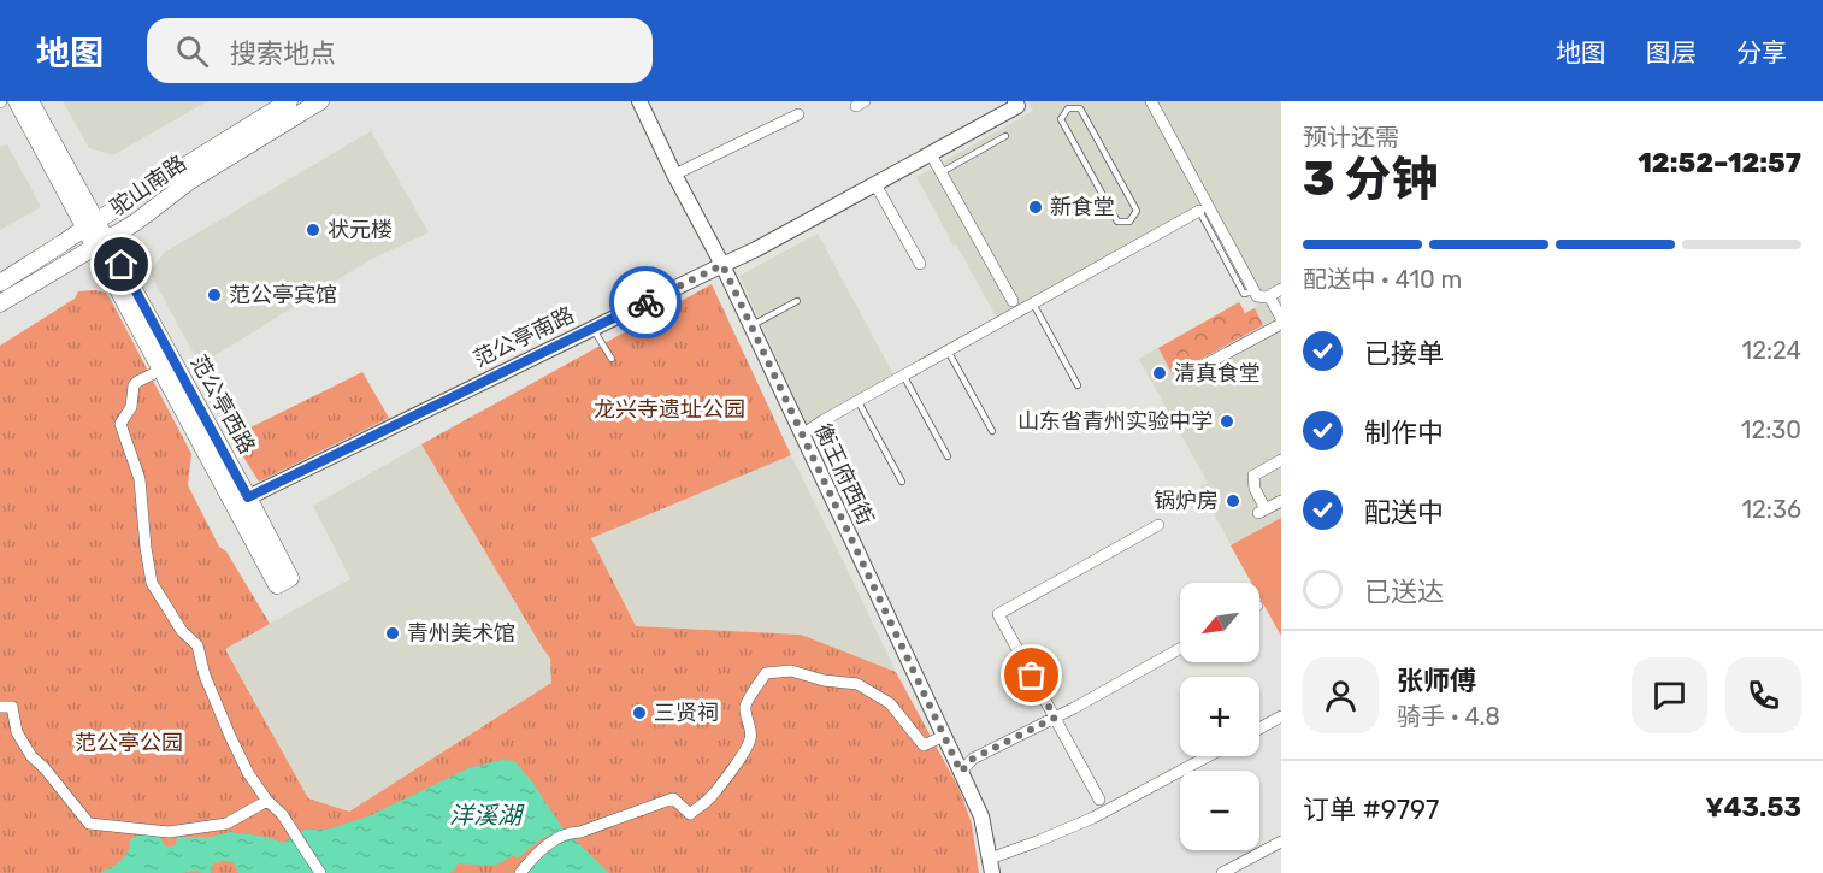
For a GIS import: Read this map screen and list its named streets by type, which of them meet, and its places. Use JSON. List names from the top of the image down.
{
  "streets": {
    "main road": ["驼山南路", "范公亭西路"],
    "street": ["范公亭南路", "衡王府西街"]
  },
  "crossings": [
    ["驼山南路", "范公亭西路"],
    ["范公亭南路", "范公亭西路"],
    ["范公亭南路", "衡王府西街"]
  ],
  "water": ["洋溪湖"],
  "parks": ["龙兴寺遗址公园", "范公亭公园"],
  "places": [
    "新食堂",
    "状元楼",
    "范公亭宾馆",
    "清真食堂",
    "山东省青州实验中学",
    "锅炉房",
    "青州美术馆",
    "三贤祠"
  ],
  "north": "bottom left",
  "page": {
    "header": "地图",
    "search": "搜索地点",
    "nav": ["地图", "图层", "分享"],
    "heading": ["3 分钟", "预计还需", "12:52–12:57"],
    "panel": [
      "张师傅",
      "骑手 · 4.8",
      "订单 #9797",
      "¥43.53"
    ],
    "bar": "配送中 · 410 m",
    "list": [
      ["已接单", "12:24"],
      ["制作中", "12:30"],
      ["配送中", "12:36"],
      "已送达"
    ],
    "map_buttons": ["+", "−"]
  }
}
